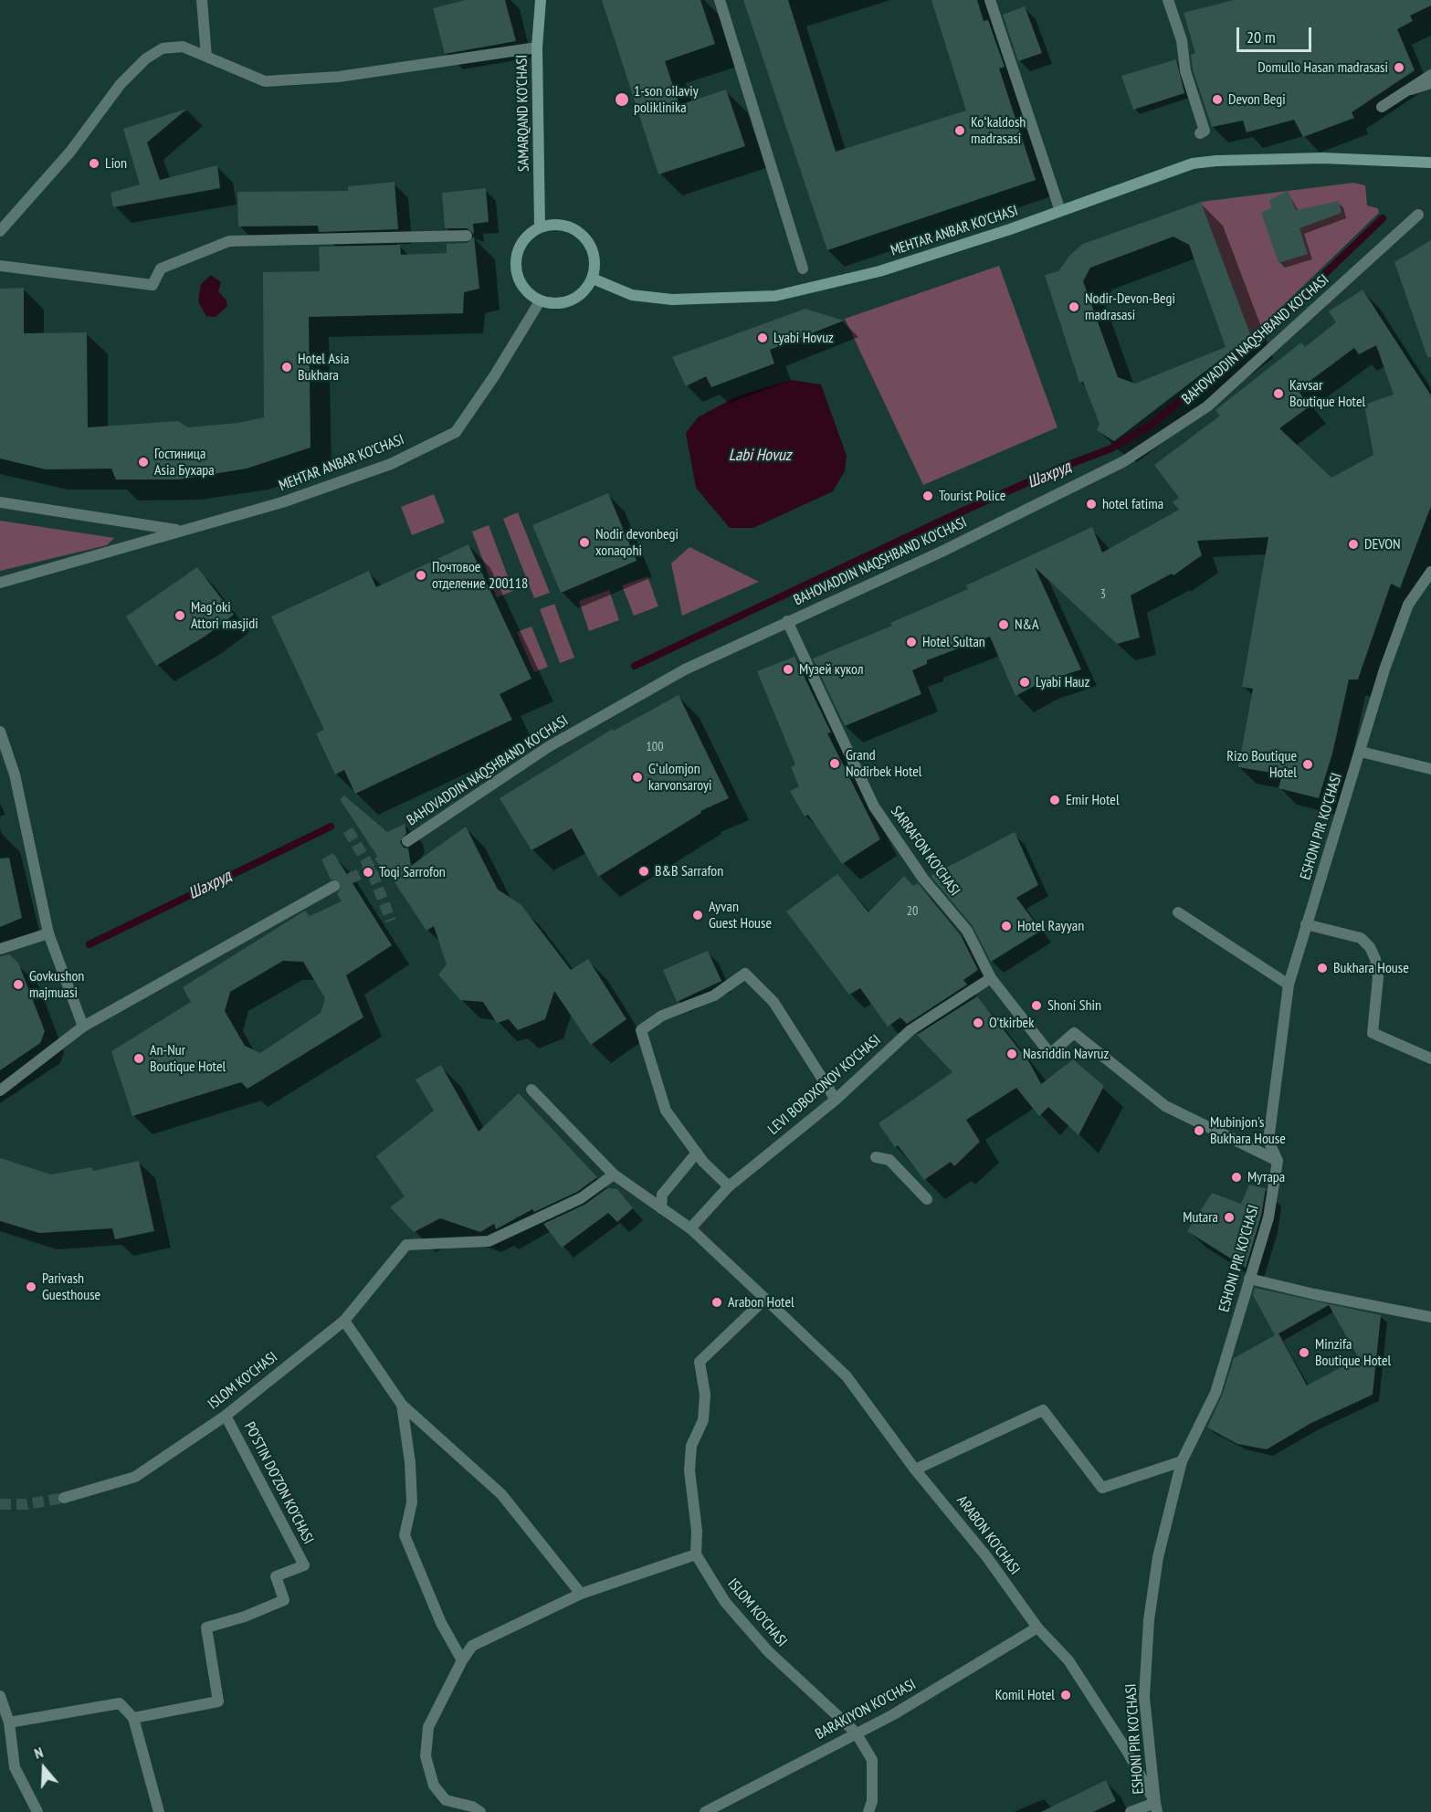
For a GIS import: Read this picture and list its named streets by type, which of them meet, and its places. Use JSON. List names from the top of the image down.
{
  "streets": {
    "main road": ["SAMARQAND KO'CHASI", "MEHTAR ANBAR KO'CHASI"],
    "street": [
      "BAHOVADDIN NAQSHBAND KO'CHASI",
      "ESHONI PIR KO'CHASI",
      "SARRAFON KO'CHASI",
      "LEVI BOBOXONOV KO'CHASI",
      "ISLOM KO'CHASI",
      "PO'STIN DO'ZON KO'CHASI",
      "ARABON KO'CHASI",
      "BARAKIYON KO'CHASI"
    ]
  },
  "crossings": [
    ["SAMARQAND KO'CHASI", "MEHTAR ANBAR KO'CHASI"],
    ["BAHOVADDIN NAQSHBAND KO'CHASI", "SARRAFON KO'CHASI"],
    ["ESHONI PIR KO'CHASI", "SARRAFON KO'CHASI"],
    ["ESHONI PIR KO'CHASI", "ARABON KO'CHASI"],
    ["SARRAFON KO'CHASI", "LEVI BOBOXONOV KO'CHASI"],
    ["LEVI BOBOXONOV KO'CHASI", "ARABON KO'CHASI"],
    ["ISLOM KO'CHASI", "PO'STIN DO'ZON KO'CHASI"],
    ["ISLOM KO'CHASI", "ARABON KO'CHASI"],
    ["ISLOM KO'CHASI", "BARAKIYON KO'CHASI"],
    ["ARABON KO'CHASI", "BARAKIYON KO'CHASI"]
  ],
  "water": ["Labi Hovuz", "Шахруд"],
  "places": [
    "Domullo Hasan madrasasi",
    "1-son oilaviy poliklinika",
    "Devon Begi",
    "Koʻkaldosh madrasasi",
    "Lion",
    "Nodir-Devon-Begi madrasasi",
    "Lyabi Hovuz",
    "Hotel Asia Bukhara",
    "Kavsar Boutique Hotel",
    "Гостиница Asia Бухара",
    "Tourist Police",
    "hotel fatima",
    "Nodir devonbegi xonaqohi",
    "DEVON",
    "Почтовое отделение 200118",
    "Magʻoki Attori masjidi",
    "N&A",
    "Hotel Sultan",
    "Музей кукол",
    "Lyabi Hauz",
    "Grand Nodirbek Hotel",
    "Rizo Boutique Hotel",
    "Gʻulomjon karvonsaroyi",
    "Emir Hotel",
    "B&B Sarrafon",
    "Toqi Sarrofon",
    "Ayvan Guest House",
    "Hotel Rayyan",
    "Bukhara House",
    "Govkushon majmuasi",
    "Shoni Shin",
    "O'tkirbek",
    "Nasriddin Navruz",
    "An-Nur Boutique Hotel",
    "Mubinjon's Bukhara House",
    "Мутара",
    "Mutara",
    "Parivash Guesthouse",
    "Arabon Hotel",
    "Minzifa Boutique Hotel",
    "Komil Hotel"
  ],
  "house_numbers": ["3", "100", "20"],
  "scale_bar": "20 m",
  "north": "top"
}
